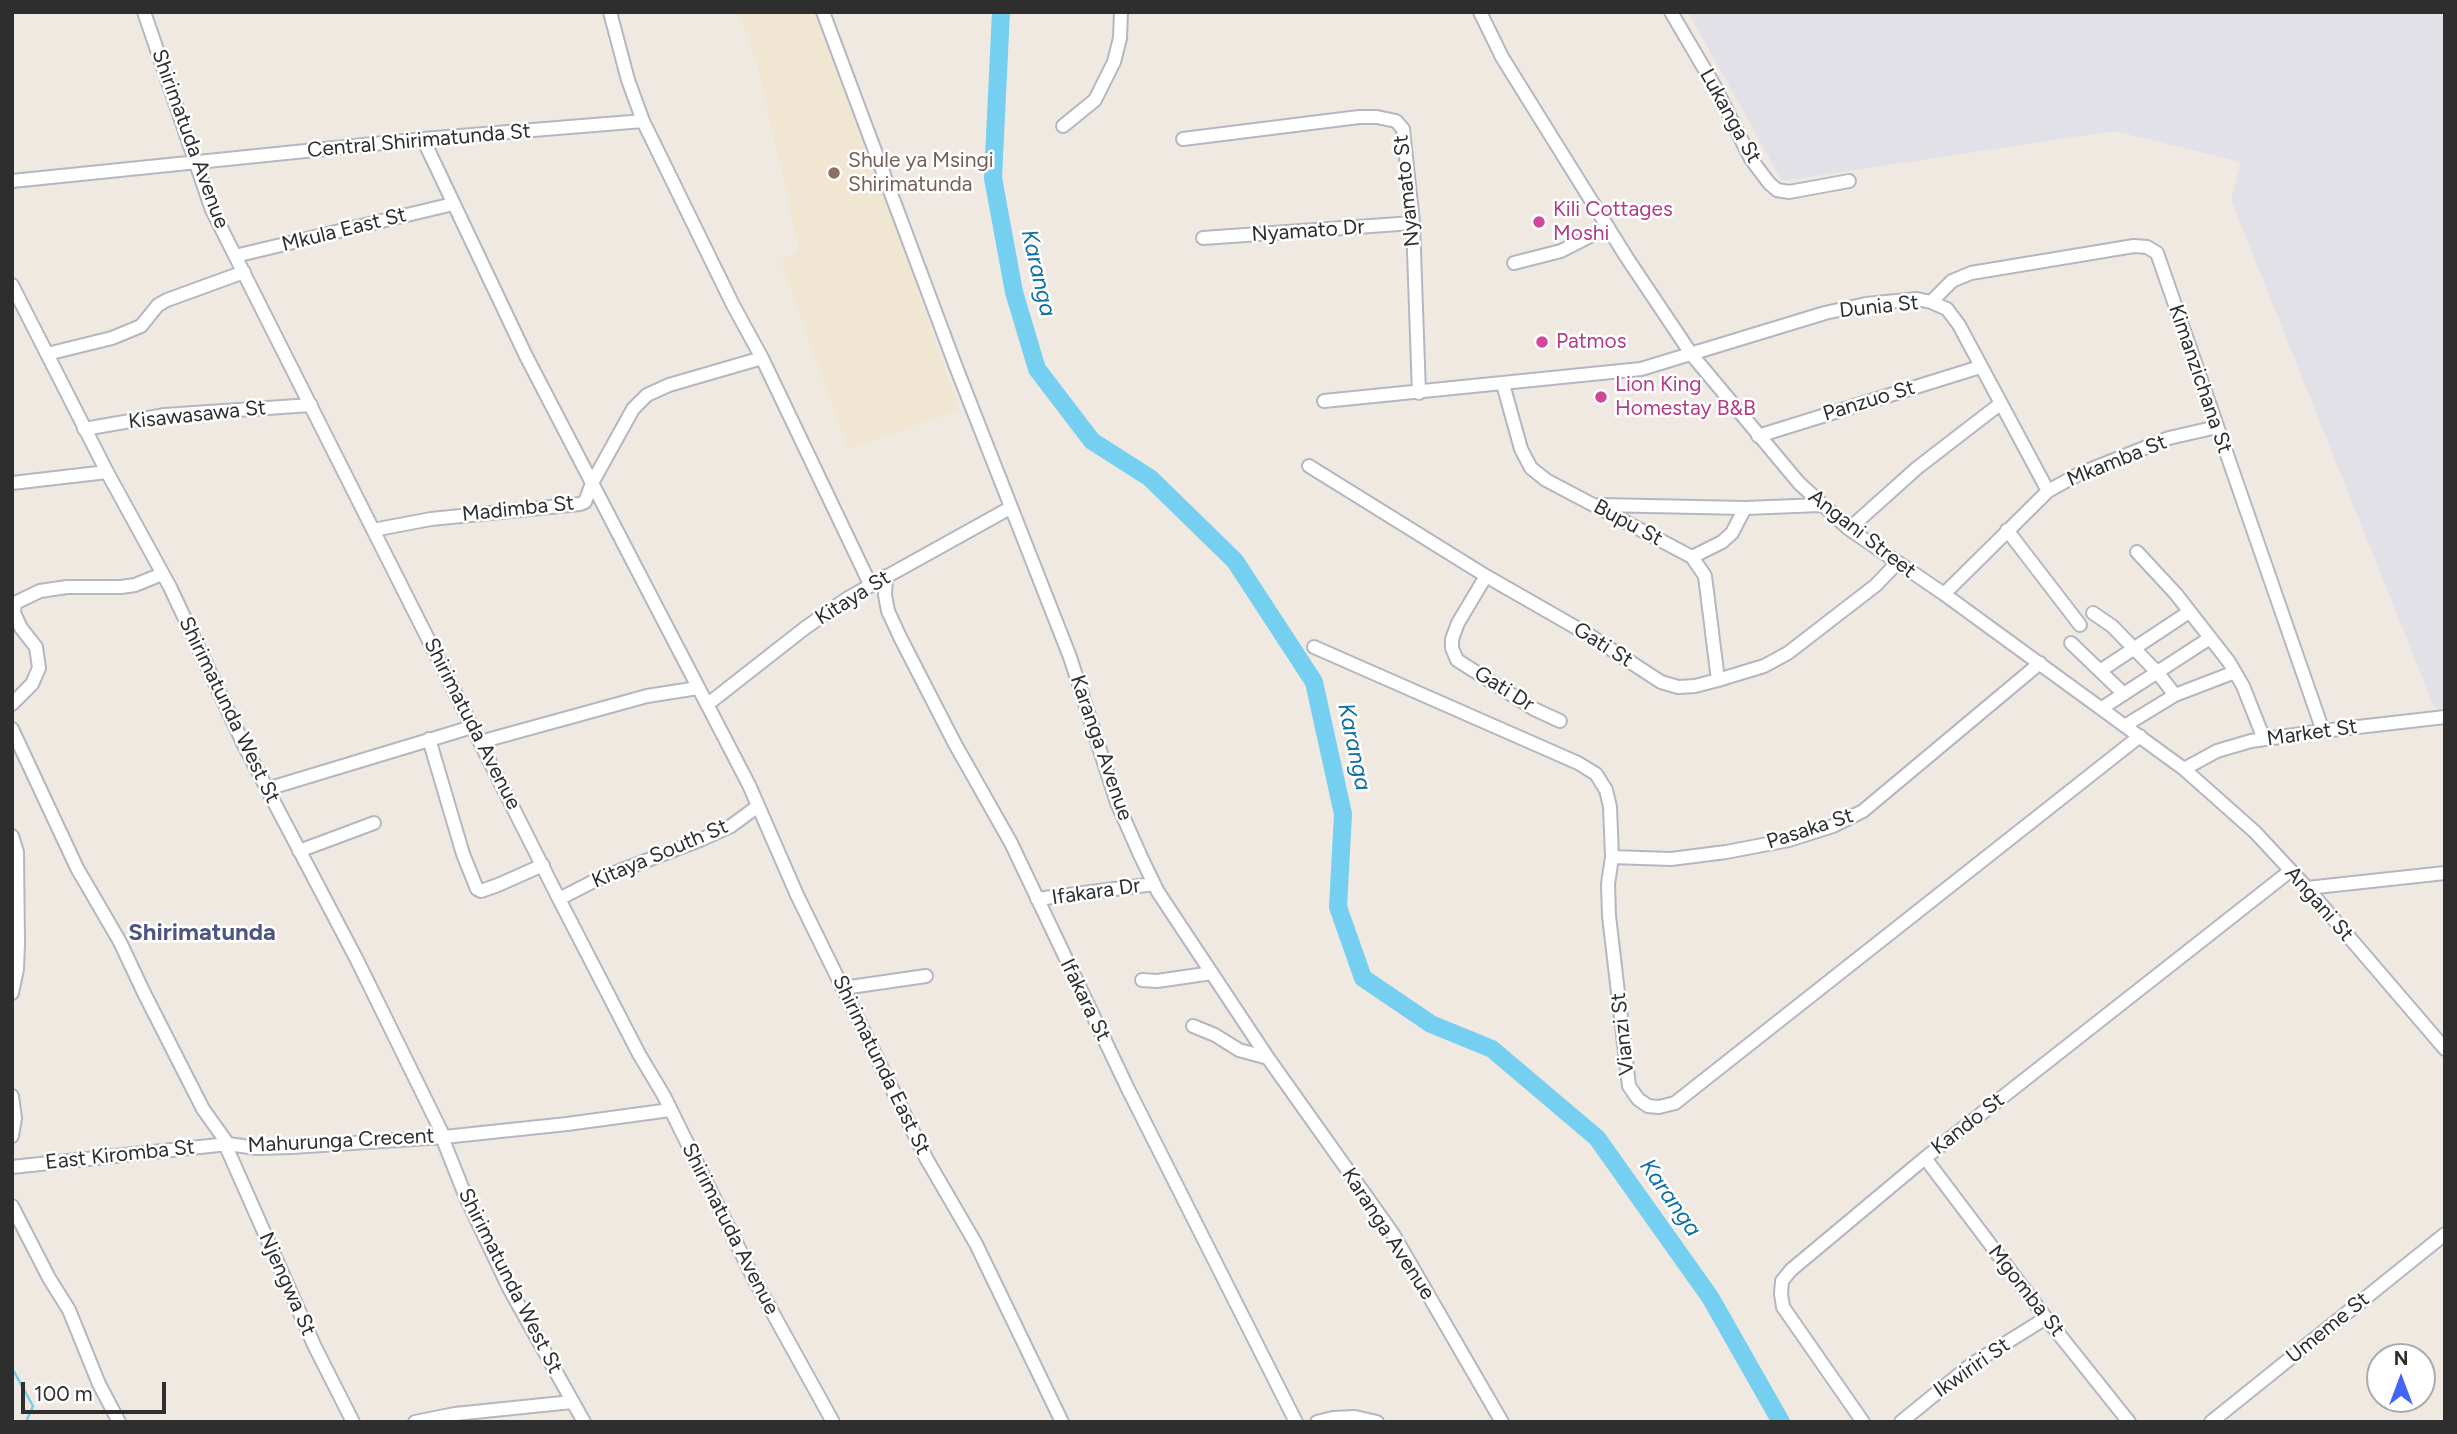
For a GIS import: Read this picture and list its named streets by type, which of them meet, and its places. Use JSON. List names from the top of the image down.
{
  "streets": {
    "street": [
      "Lukanga St",
      "Shirimatuda Avenue",
      "Central Shirimatunda St",
      "Nyamato St",
      "Mkula East St",
      "Nyamato Dr",
      "Dunia St",
      "Kimanzichana St",
      "Panzuo St",
      "Kisawasawa St",
      "Mkamba St",
      "Madimba St",
      "Bupu St",
      "Angani Street",
      "Kitaya St",
      "Gati St",
      "Gati Dr",
      "Shirimatunda West St",
      "Market St",
      "Karanga Avenue",
      "Pasaka St",
      "Kitaya South St",
      "Ifakara Dr",
      "Angani St",
      "Ifakara St",
      "Vianzi St",
      "Shirimatunda East St",
      "Kando St",
      "Mahurunga Crecent",
      "East Kiromba St",
      "Njengwa St",
      "Mgomba St",
      "Umeme St",
      "Ikwiriri St"
    ]
  },
  "crossings": [
    ["Shirimatuda Avenue", "Central Shirimatunda St"],
    ["Shirimatuda Avenue", "Mkula East St"],
    ["Shirimatuda Avenue", "Kisawasawa St"],
    ["Shirimatuda Avenue", "Madimba St"],
    ["Shirimatuda Avenue", "Kitaya South St"],
    ["Shirimatuda Avenue", "Mahurunga Crecent"],
    ["Central Shirimatunda St", "Shirimatunda East St"],
    ["Nyamato St", "Nyamato Dr"],
    ["Mkula East St", "Shirimatunda East St"],
    ["Dunia St", "Kimanzichana St"],
    ["Dunia St", "Panzuo St"],
    ["Dunia St", "Mkamba St"],
    ["Dunia St", "Angani Street"],
    ["Kimanzichana St", "Mkamba St"],
    ["Kimanzichana St", "Market St"],
    ["Panzuo St", "Angani Street"],
    ["Kisawasawa St", "Shirimatunda West St"],
    ["Mkamba St", "Angani Street"],
    ["Madimba St", "Shirimatunda East St"],
    ["Angani Street", "Gati St"],
    ["Angani Street", "Market St"],
    ["Angani Street", "Pasaka St"],
    ["Angani Street", "Angani St"],
    ["Angani Street", "Vianzi St"],
    ["Kitaya St", "Karanga Avenue"],
    ["Kitaya St", "Ifakara St"],
    ["Kitaya St", "Shirimatunda East St"],
    ["Gati St", "Gati Dr"],
    ["Shirimatunda West St", "Mahurunga Crecent"],
    ["Market St", "Angani St"],
    ["Karanga Avenue", "Ifakara Dr"],
    ["Pasaka St", "Vianzi St"],
    ["Kitaya South St", "Shirimatunda East St"],
    ["Ifakara Dr", "Ifakara St"],
    ["Angani St", "Kando St"],
    ["Kando St", "Mgomba St"],
    ["Mahurunga Crecent", "East Kiromba St"],
    ["Mahurunga Crecent", "Njengwa St"],
    ["East Kiromba St", "Njengwa St"],
    ["Mgomba St", "Ikwiriri St"]
  ],
  "districts": ["Shirimatunda"],
  "water": ["Karanga"],
  "places": [
    "Shule ya Msingi Shirimatunda",
    "Kili Cottages Moshi",
    "Patmos",
    "Lion King Homestay B&B"
  ],
  "scale_bar": "100 m",
  "north": "top"
}
